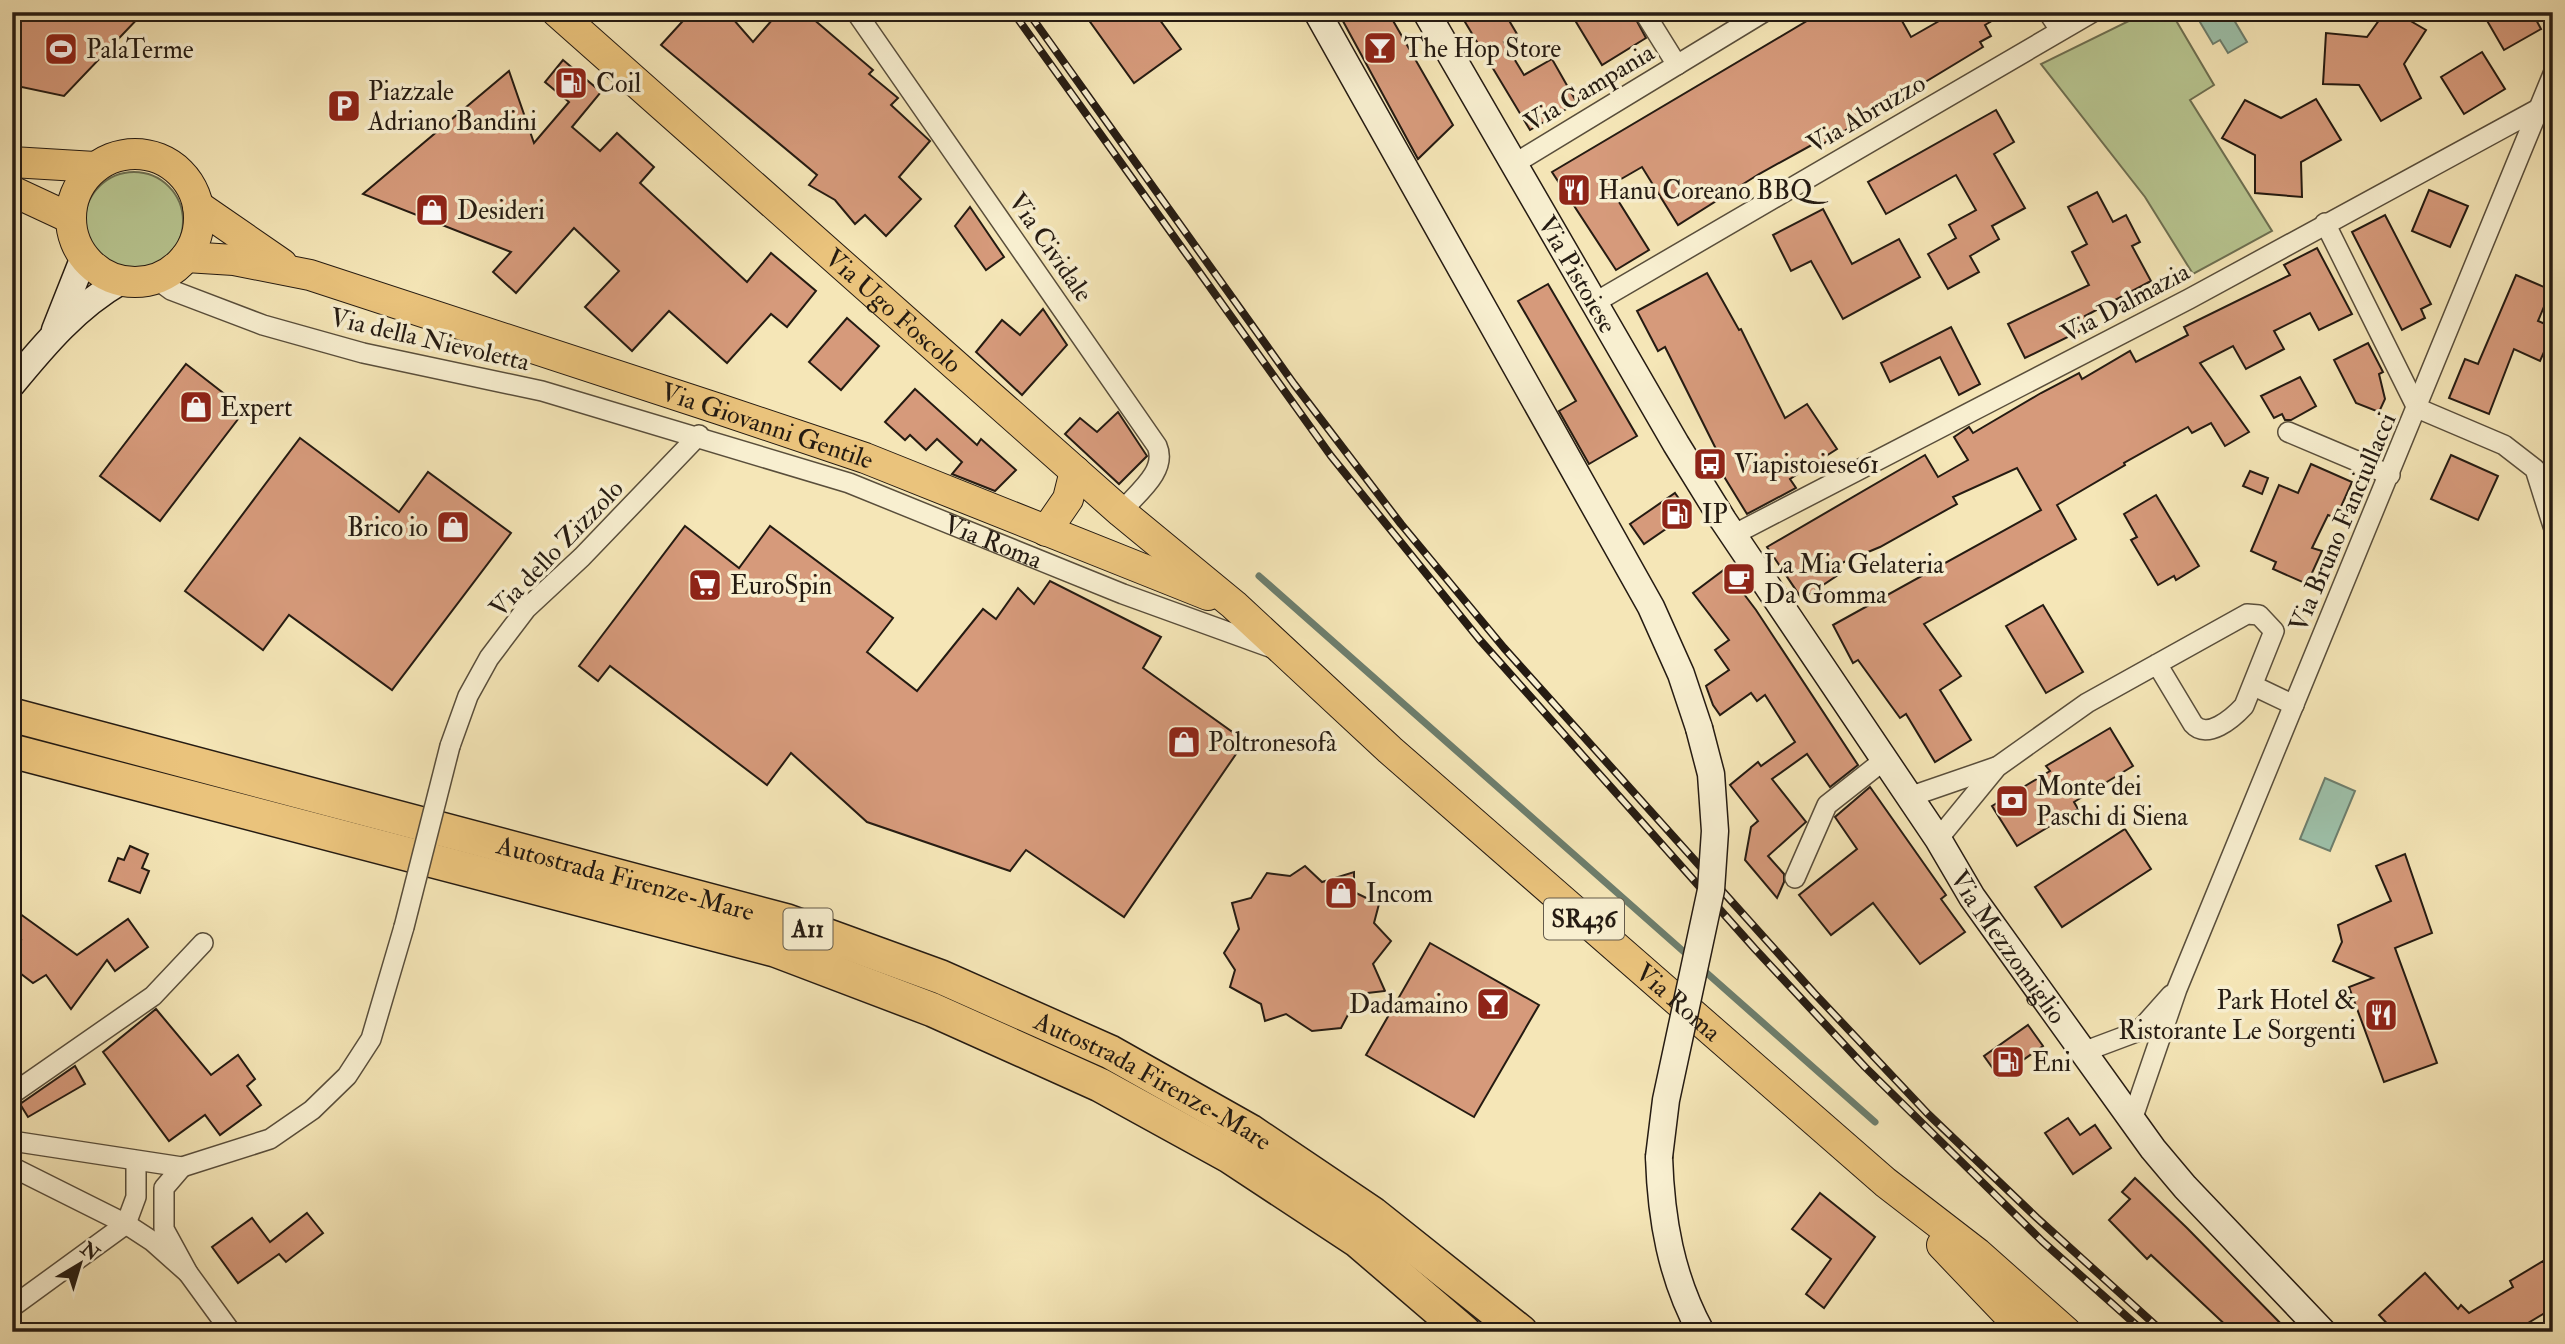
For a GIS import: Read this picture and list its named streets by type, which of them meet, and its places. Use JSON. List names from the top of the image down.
{
  "streets": {
    "highway": ["Autostrada Firenze-Mare", "A11"],
    "main road": [
      "Via Pistoiese",
      "Via Ugo Foscolo",
      "Via Giovanni Gentile",
      "Via Roma",
      "SR436",
      "Via Mezzomiglio"
    ],
    "street": [
      "Via Campania",
      "Via Abruzzo",
      "Via Cividale",
      "Via Dalmazia",
      "Via della Nievoletta",
      "Via Bruno Fanciullacci",
      "Via dello Zizzolo"
    ]
  },
  "crossings": [
    ["Via Campania", "Via Pistoiese"],
    ["Via Abruzzo", "Via Pistoiese"],
    ["Via Cividale", "Via Ugo Foscolo"],
    ["Via Pistoiese", "Via Dalmazia"],
    ["Via Pistoiese", "Via Mezzomiglio"],
    ["Via Dalmazia", "Via Bruno Fanciullacci"],
    ["Via Dalmazia", "Via Mezzomiglio"],
    ["Via Ugo Foscolo", "Via Giovanni Gentile"],
    ["Via Ugo Foscolo", "Via Roma"],
    ["Via della Nievoletta", "Via Roma"],
    ["Via della Nievoletta", "Via dello Zizzolo"],
    ["Via Giovanni Gentile", "Via Roma"],
    ["Via Bruno Fanciullacci", "Via Mezzomiglio"],
    ["Via Roma", "Via dello Zizzolo"]
  ],
  "places": {
    "bar": ["The Hop Store", "Dadamaino"],
    "sports": ["PalaTerme"],
    "fuel station": ["Coil", "IP", "Eni"],
    "parking": ["Piazzale Adriano Bandini"],
    "restaurant": ["Hanu Coreano BBQ", "Park Hotel & Ristorante Le Sorgenti"],
    "shop": [
      "Desideri",
      "Expert",
      "Brico io",
      "Poltronesofà",
      "Incom"
    ],
    "bus stop": ["Viapistoiese61"],
    "cafe": ["La Mia Gelateria Da Gomma"],
    "supermarket": ["EuroSpin"],
    "bank": ["Monte dei Paschi di Siena"]
  },
  "north": "top right"
}
